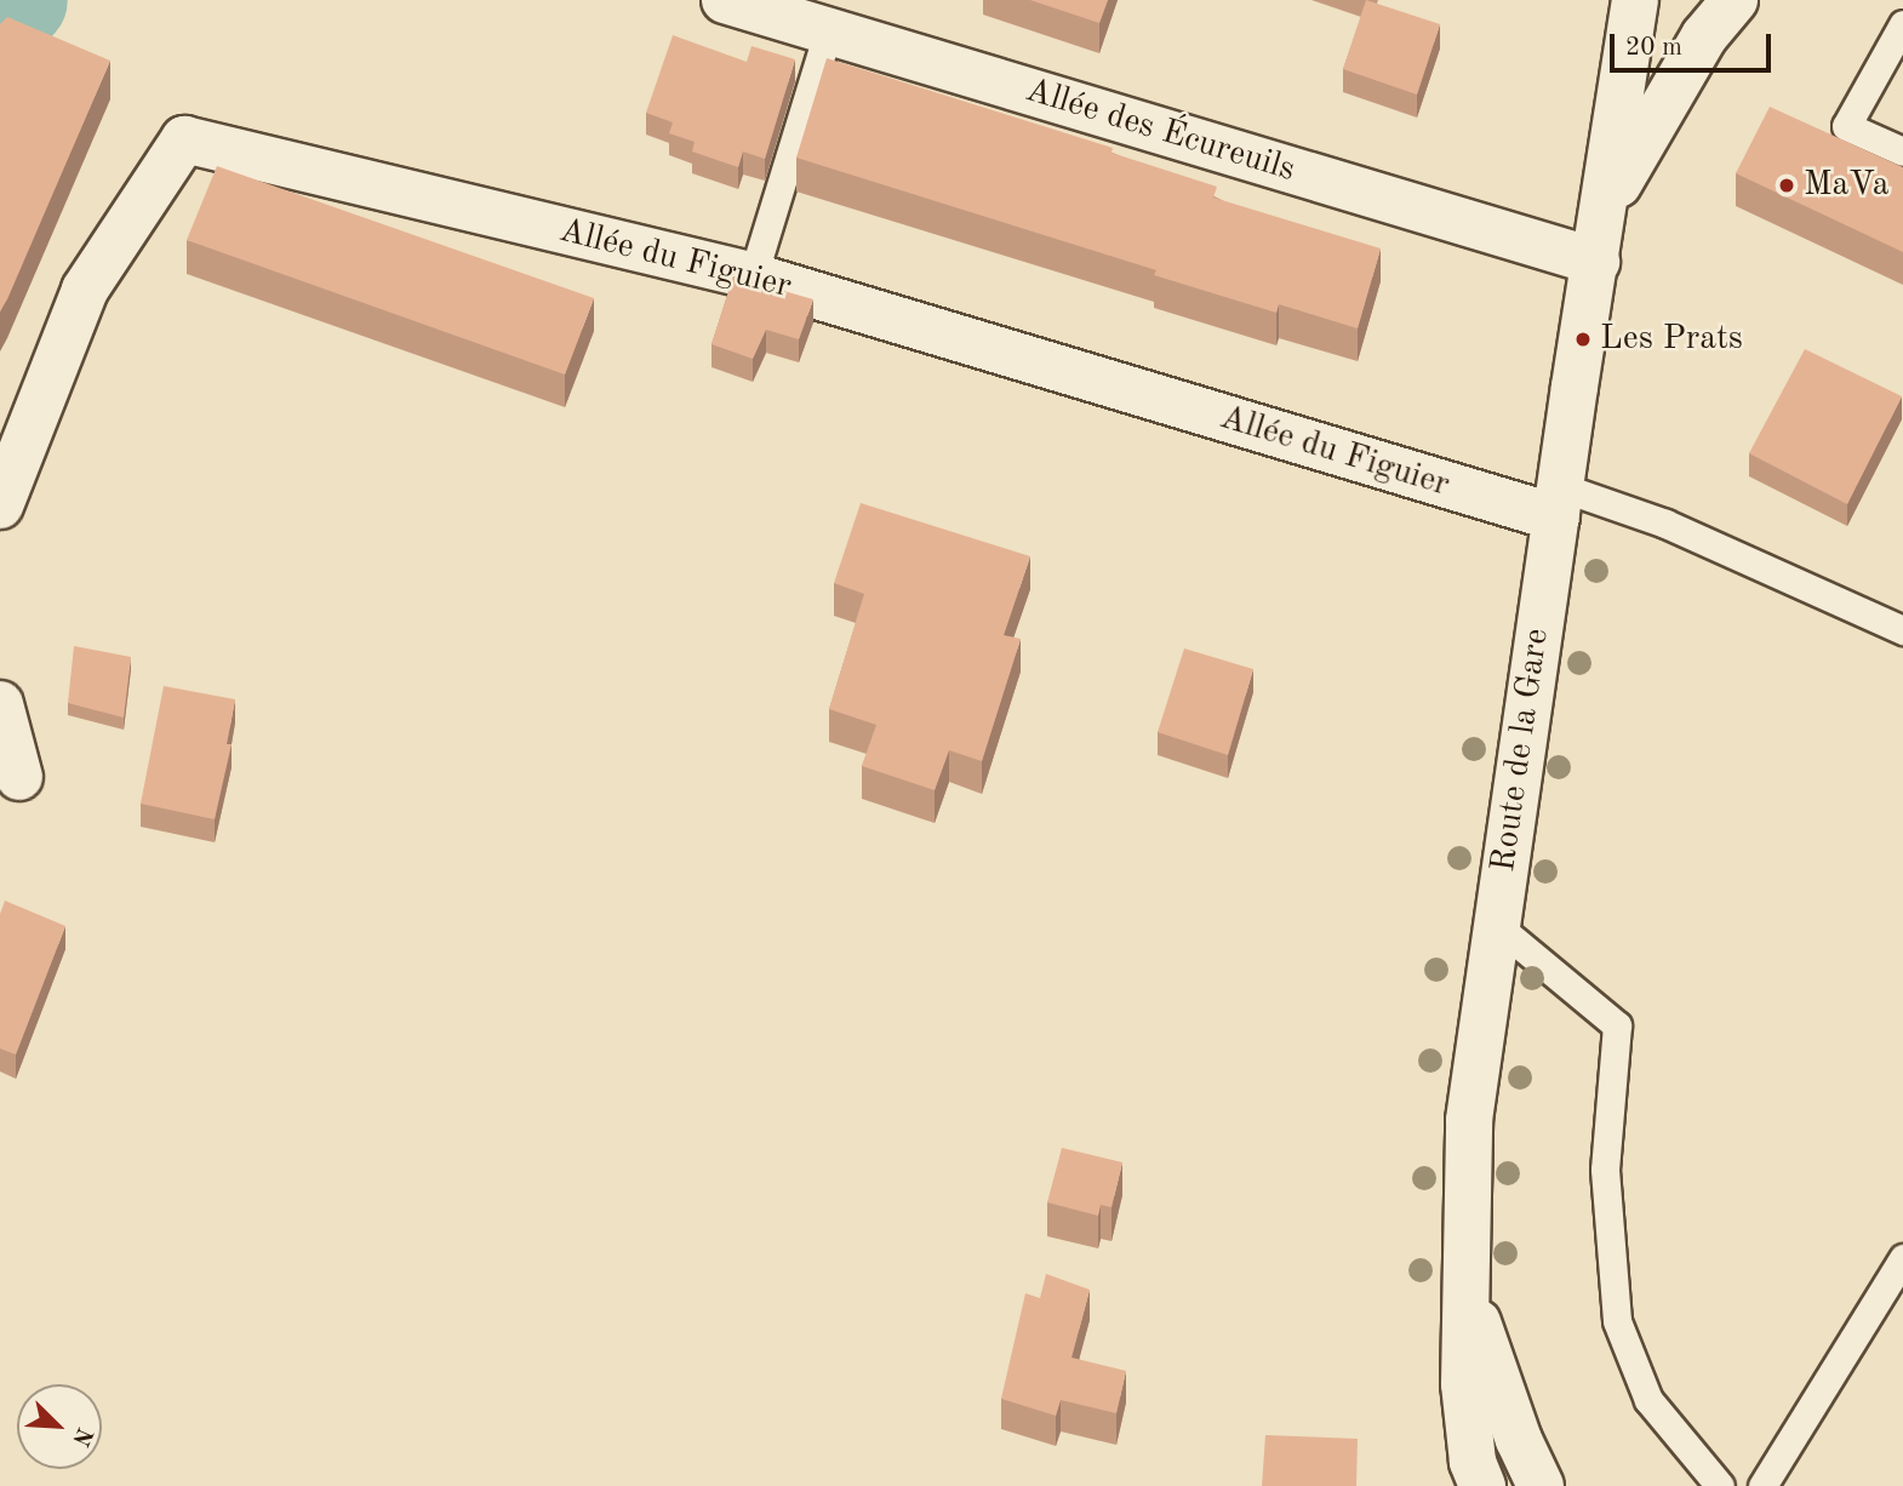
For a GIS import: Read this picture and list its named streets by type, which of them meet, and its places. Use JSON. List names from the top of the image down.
{
  "streets": {
    "street": ["Allée des Écureuils", "Allée du Figuier", "Route de la Gare"]
  },
  "crossings": [
    ["Allée des Écureuils", "Route de la Gare"],
    ["Allée du Figuier", "Route de la Gare"]
  ],
  "places": ["MaVa", "Les Prats"],
  "scale_bar": "20 m",
  "north": "bottom right"
}
